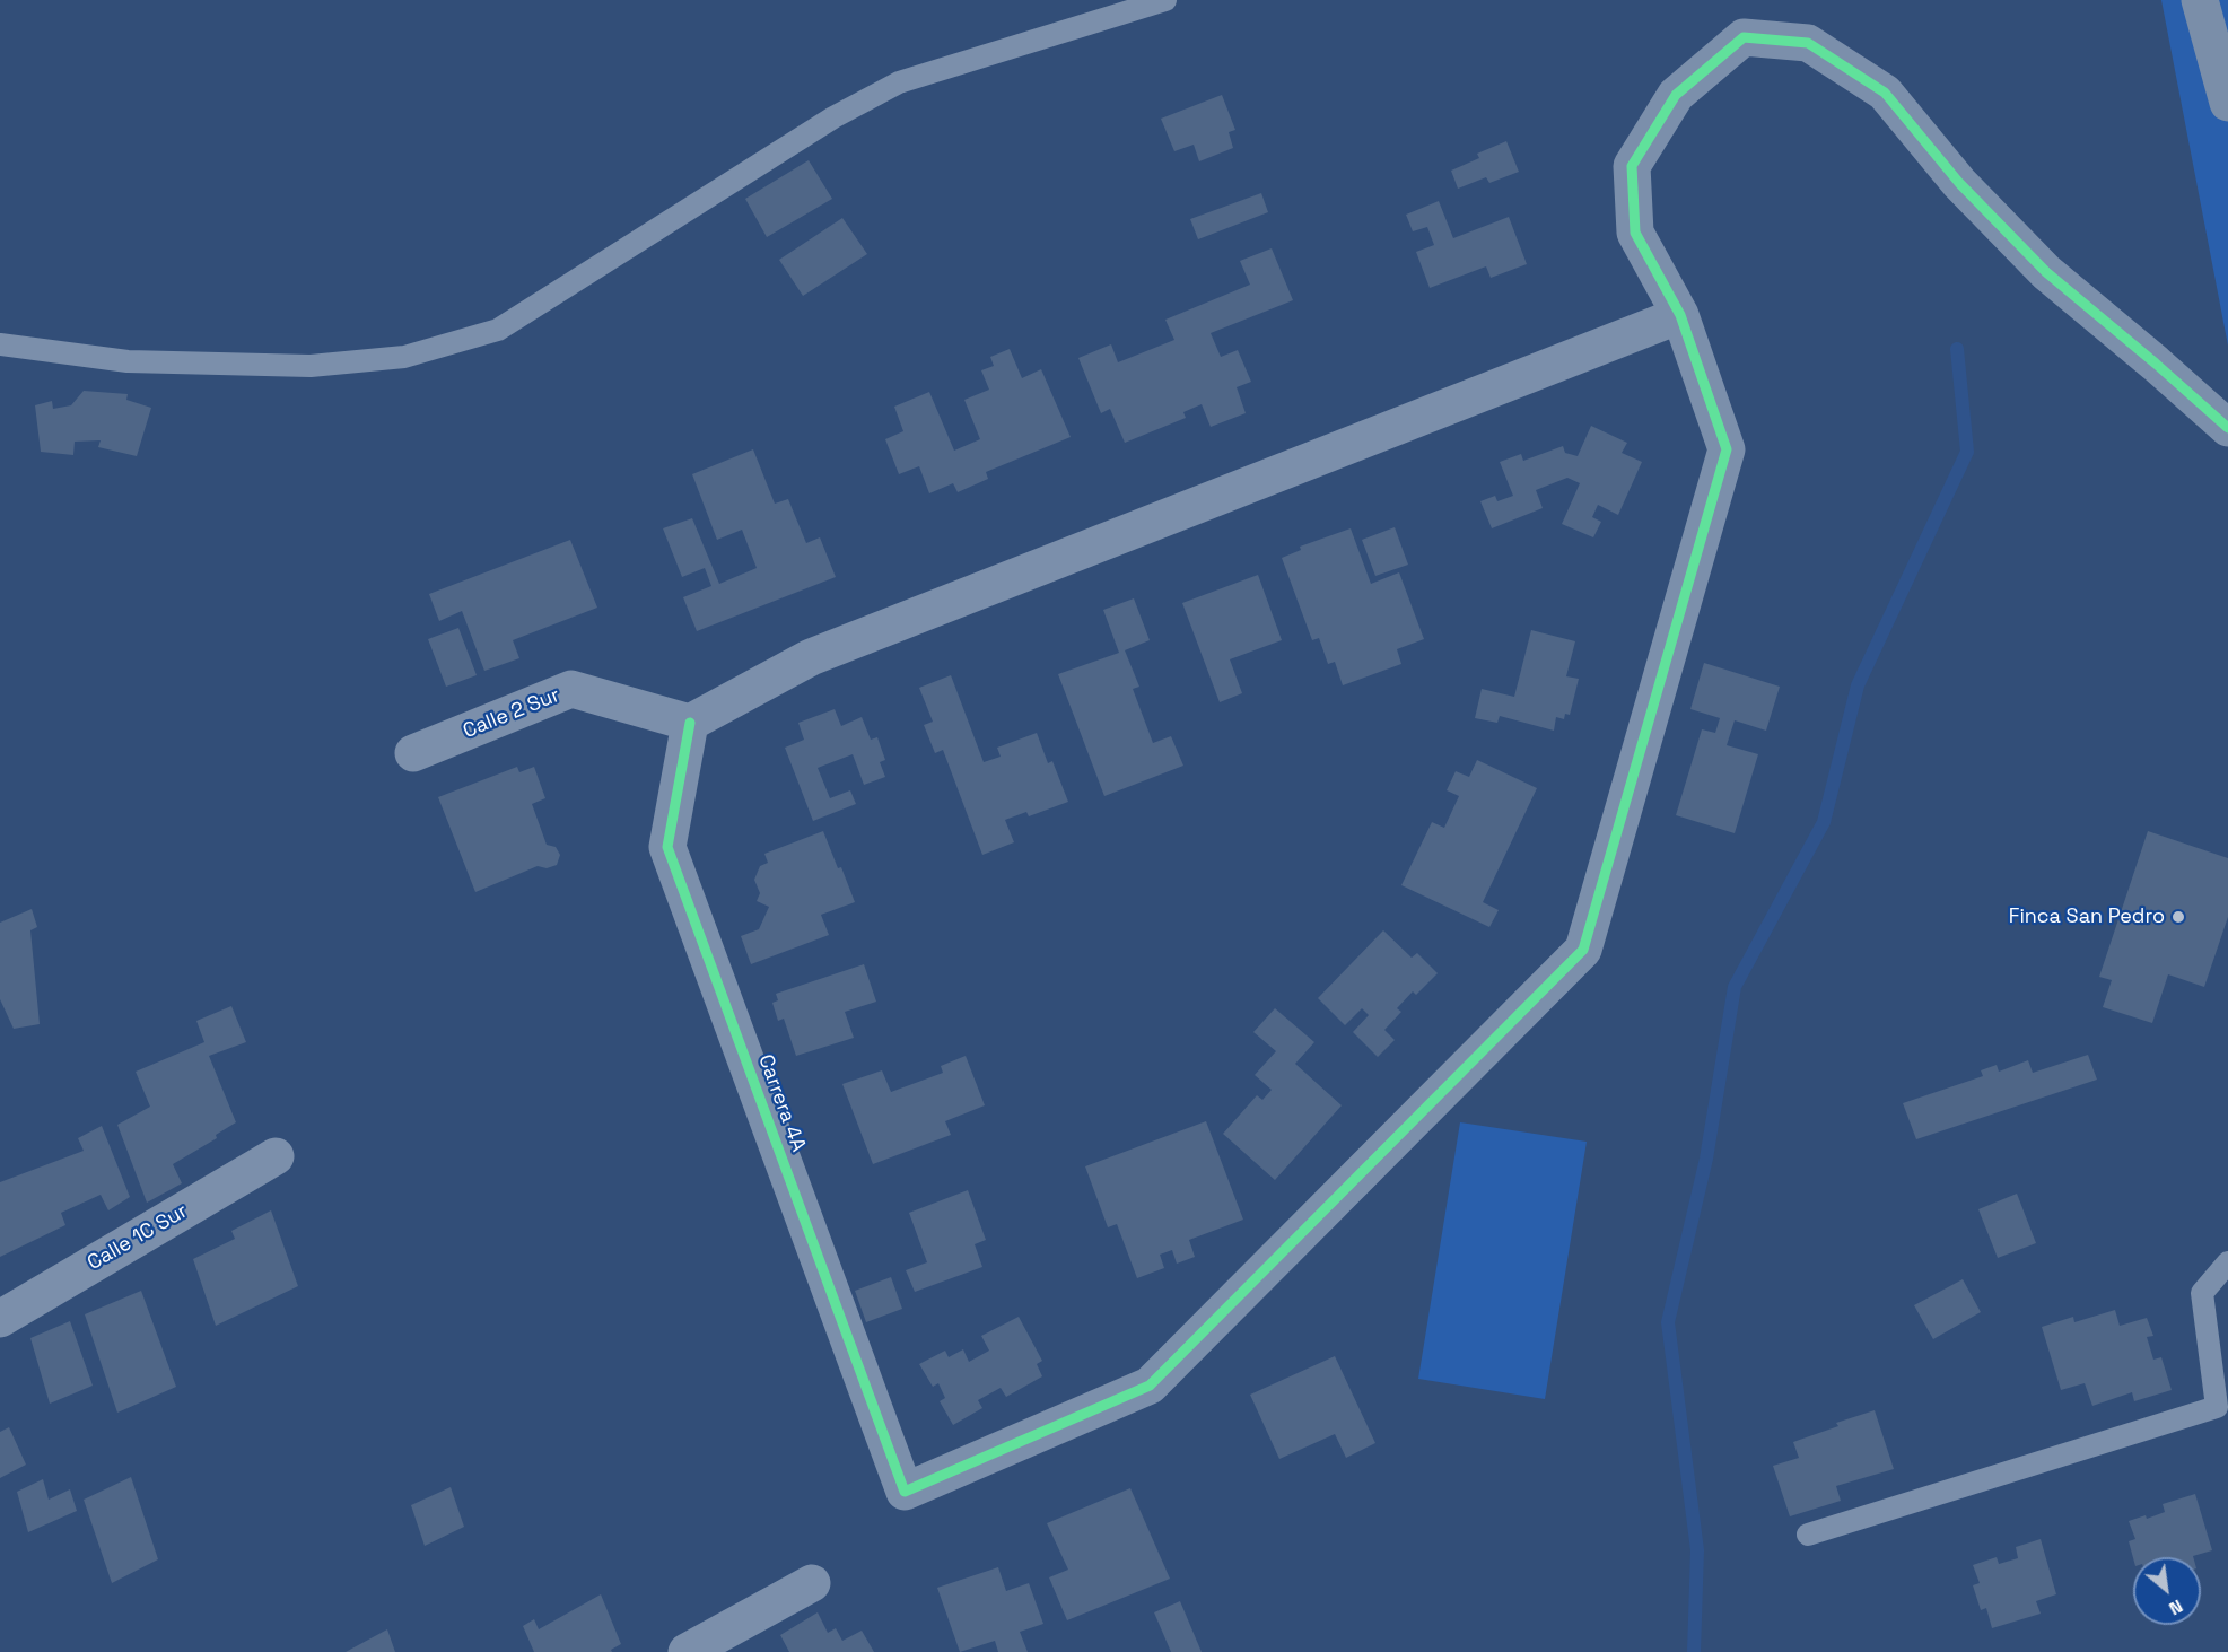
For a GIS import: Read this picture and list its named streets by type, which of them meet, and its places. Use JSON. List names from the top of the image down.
{
  "streets": {
    "street": ["Calle 2 Sur", "Carrera 4A", "Calle 1C Sur"]
  },
  "crossings": [
    ["Calle 2 Sur", "Carrera 4A"]
  ],
  "places": ["Finca San Pedro"],
  "north": "bottom right"
}
